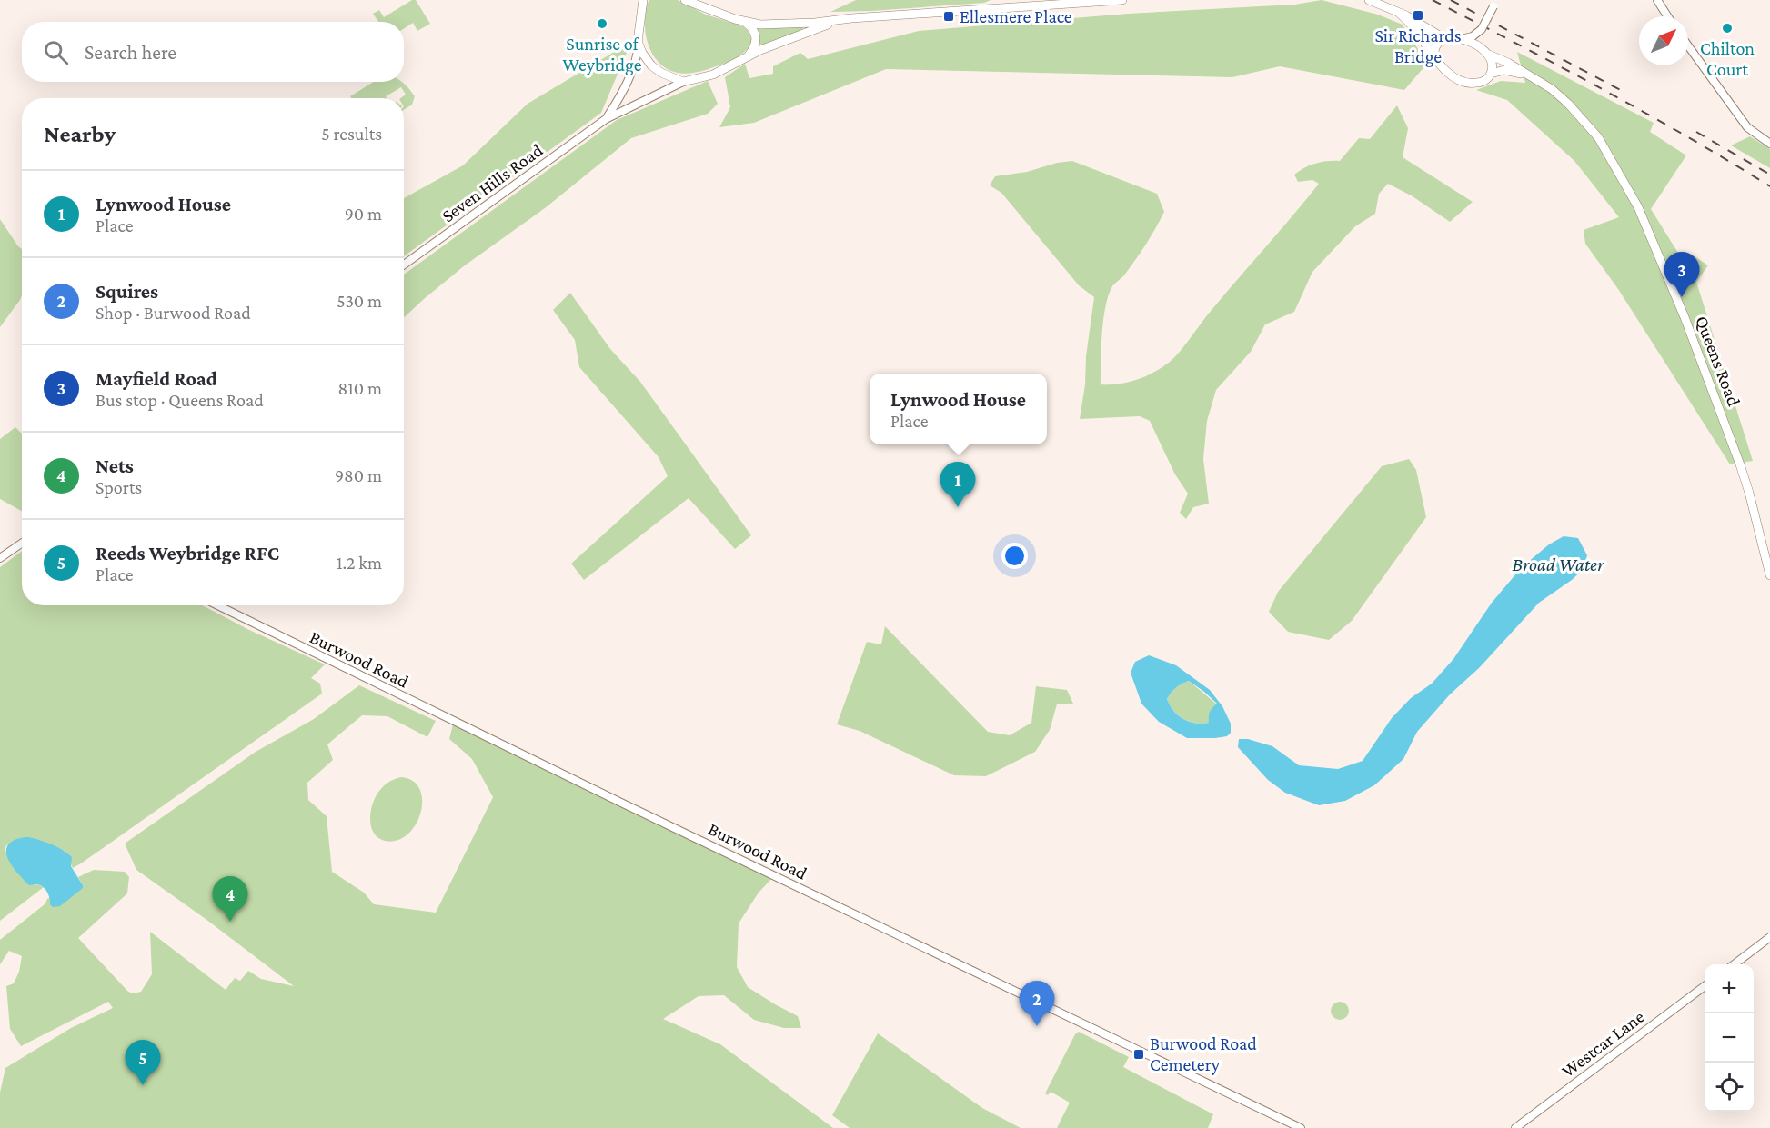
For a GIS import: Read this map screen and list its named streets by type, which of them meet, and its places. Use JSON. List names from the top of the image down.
{
  "streets": {
    "main road": ["Queens Road"],
    "street": ["Seven Hills Road", "Burwood Road", "Westcar Lane"]
  },
  "water": ["Broad Water"],
  "places": {
    "transit": ["Sir Richards Bridge", "Ellesmere Place", "Burwood Road Cemetery"],
    "other": ["Sunrise of Weybridge", "Chilton Court"]
  },
  "north": "top right",
  "page": {
    "search": "Search here",
    "heading": ["Nearby", "5 results"],
    "list": [
      {
        "mark": "1",
        "name": "Lynwood House",
        "note": "Place",
        "value": "90 m"
      },
      {
        "mark": "2",
        "name": "Squires",
        "note": "Shop · Burwood Road",
        "value": "530 m"
      },
      {
        "mark": "3",
        "name": "Mayfield Road",
        "note": "Bus stop · Queens Road",
        "value": "810 m"
      },
      {
        "mark": "4",
        "name": "Nets",
        "note": "Sports",
        "value": "980 m"
      },
      {
        "mark": "5",
        "name": "Reeds Weybridge RFC",
        "note": "Place",
        "value": "1.2 km"
      }
    ],
    "pins": [
      "3",
      "1",
      "4",
      "2",
      "5"
    ],
    "popup": ["Lynwood House", "Place"],
    "map_buttons": ["+", "−"]
  }
}
